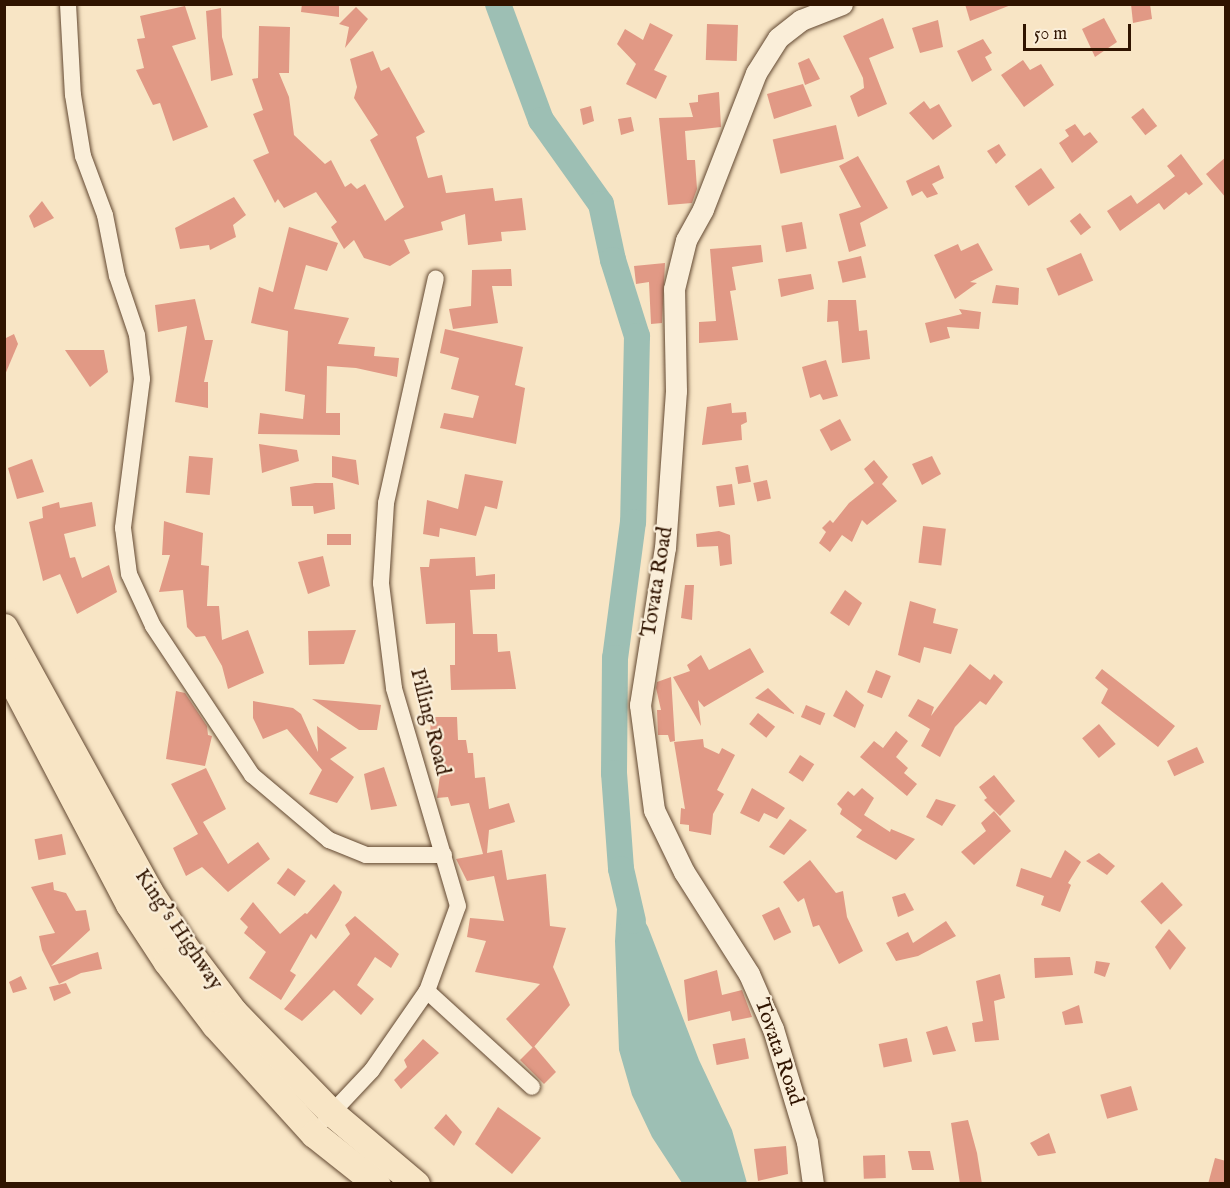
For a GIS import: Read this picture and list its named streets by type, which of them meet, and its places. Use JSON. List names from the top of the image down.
{
  "streets": {
    "highway": ["King's Highway"],
    "street": ["Tovata Road", "Pilling Road"]
  },
  "crossings": [
    ["Pilling Road", "King's Highway"]
  ],
  "scale_bar": "50 m"
}
